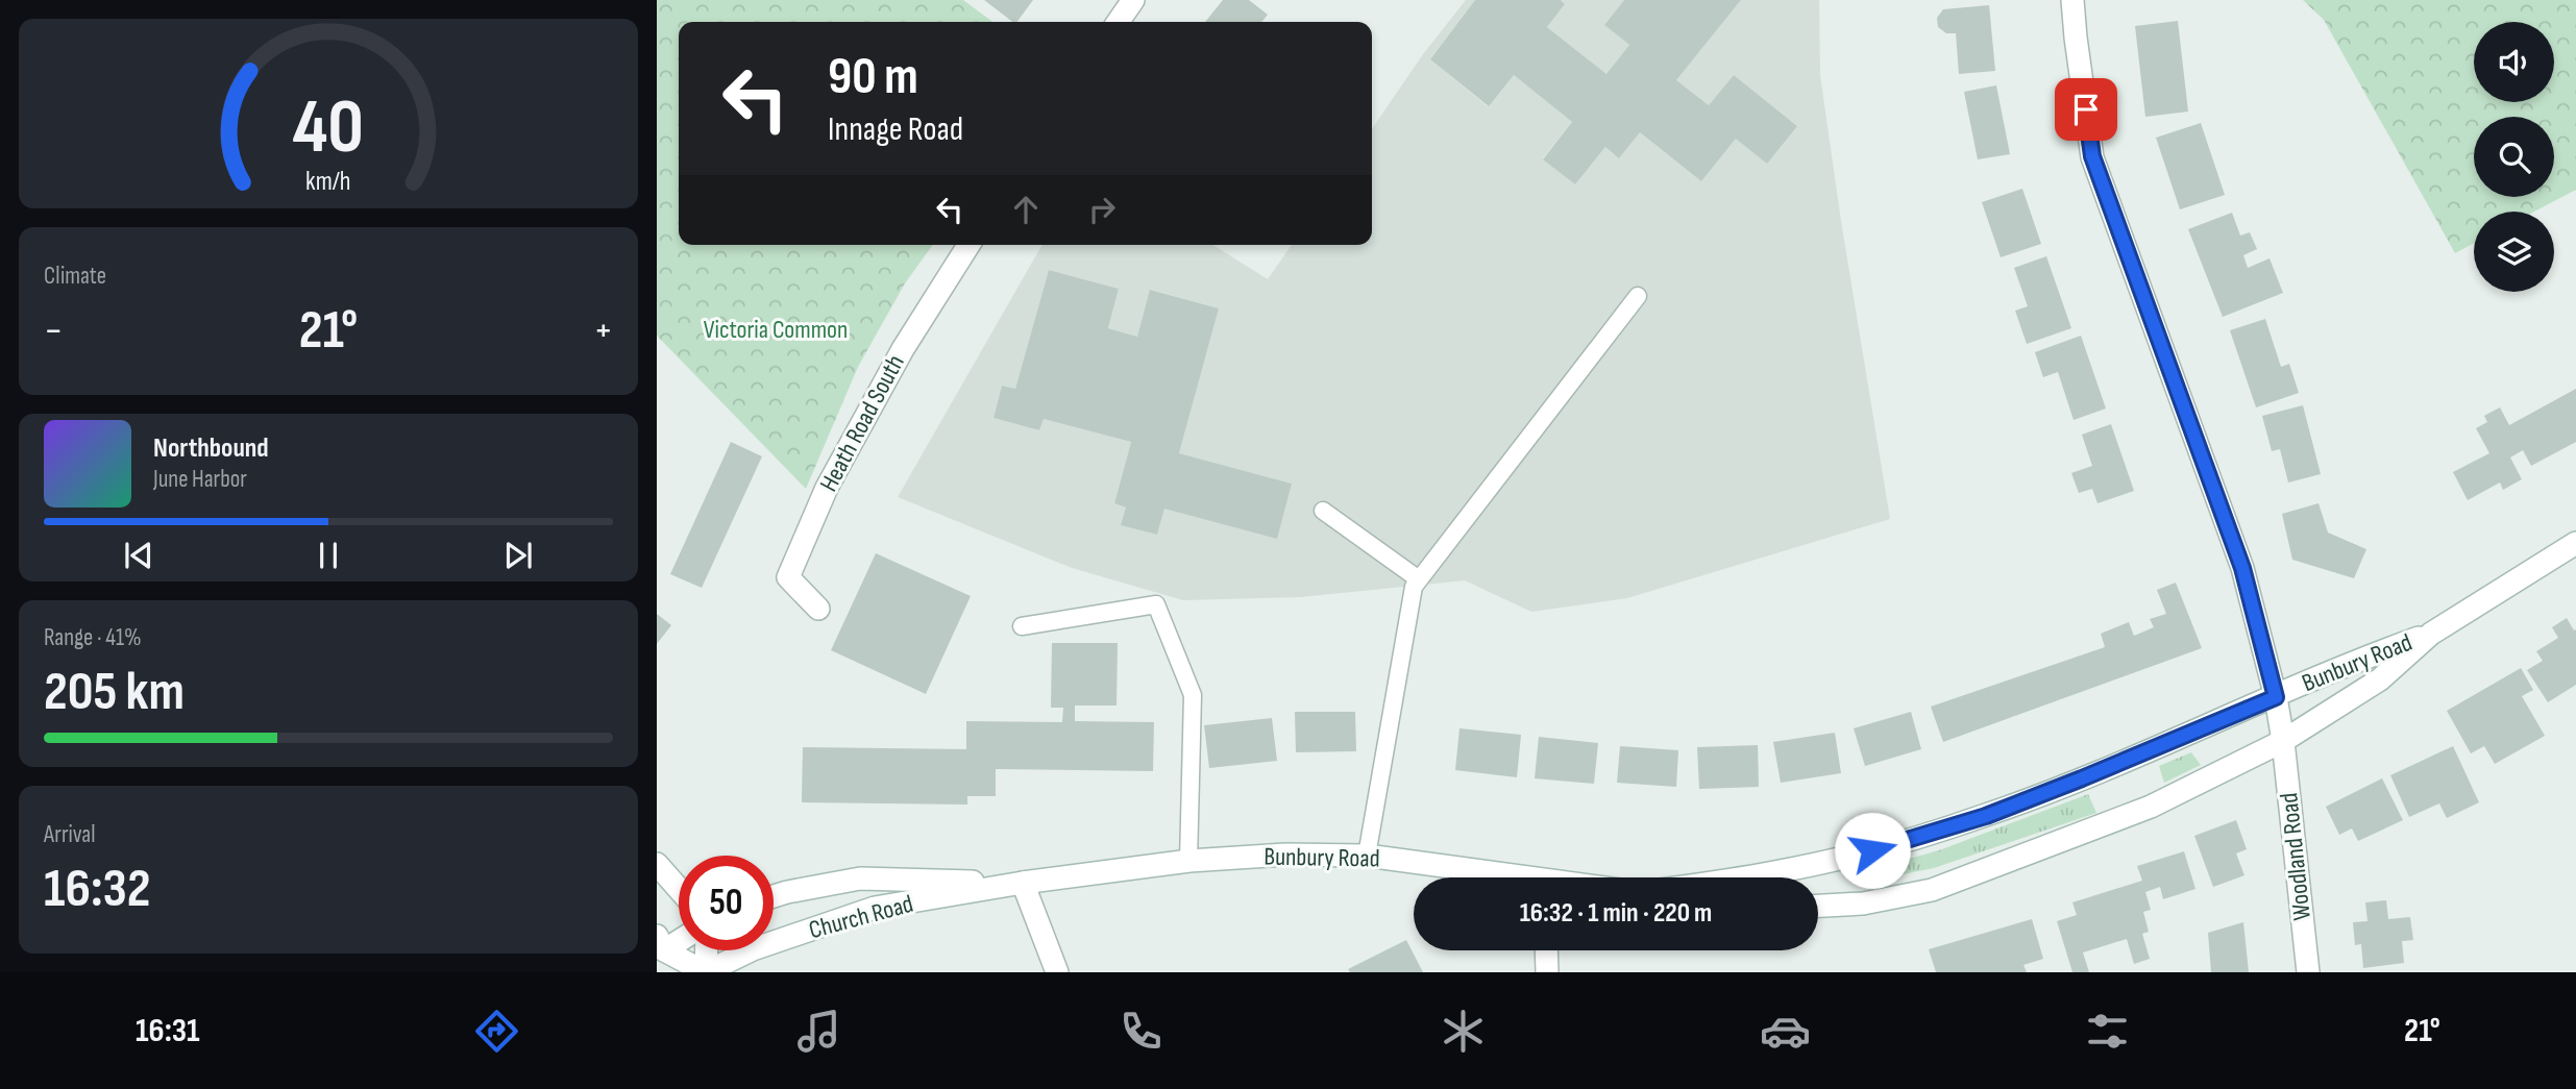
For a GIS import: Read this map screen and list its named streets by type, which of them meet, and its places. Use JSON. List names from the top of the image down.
{
  "streets": {
    "main road": [
      "Heath Road South",
      "Bunbury Road",
      "Woodland Road",
      "Church Road"
    ]
  },
  "crossings": [
    ["Bunbury Road", "Woodland Road"],
    ["Bunbury Road", "Church Road"]
  ],
  "parks": ["Victoria Common"],
  "page": {
    "turn": ["90 m", "Innage Road"],
    "tile": [
      "Climate",
      ["Range · 41%", "205 km"],
      ["Arrival", "16:32"]
    ],
    "heat": ["−", "21°", "+"],
    "song": ["Northbound", "June Harbor"],
    "limit": "50",
    "trip": "16:32 · 1 min · 220 m",
    "tabs": ["16:31", "21°"],
    "gauge": ["40", "km/h"]
  }
}
